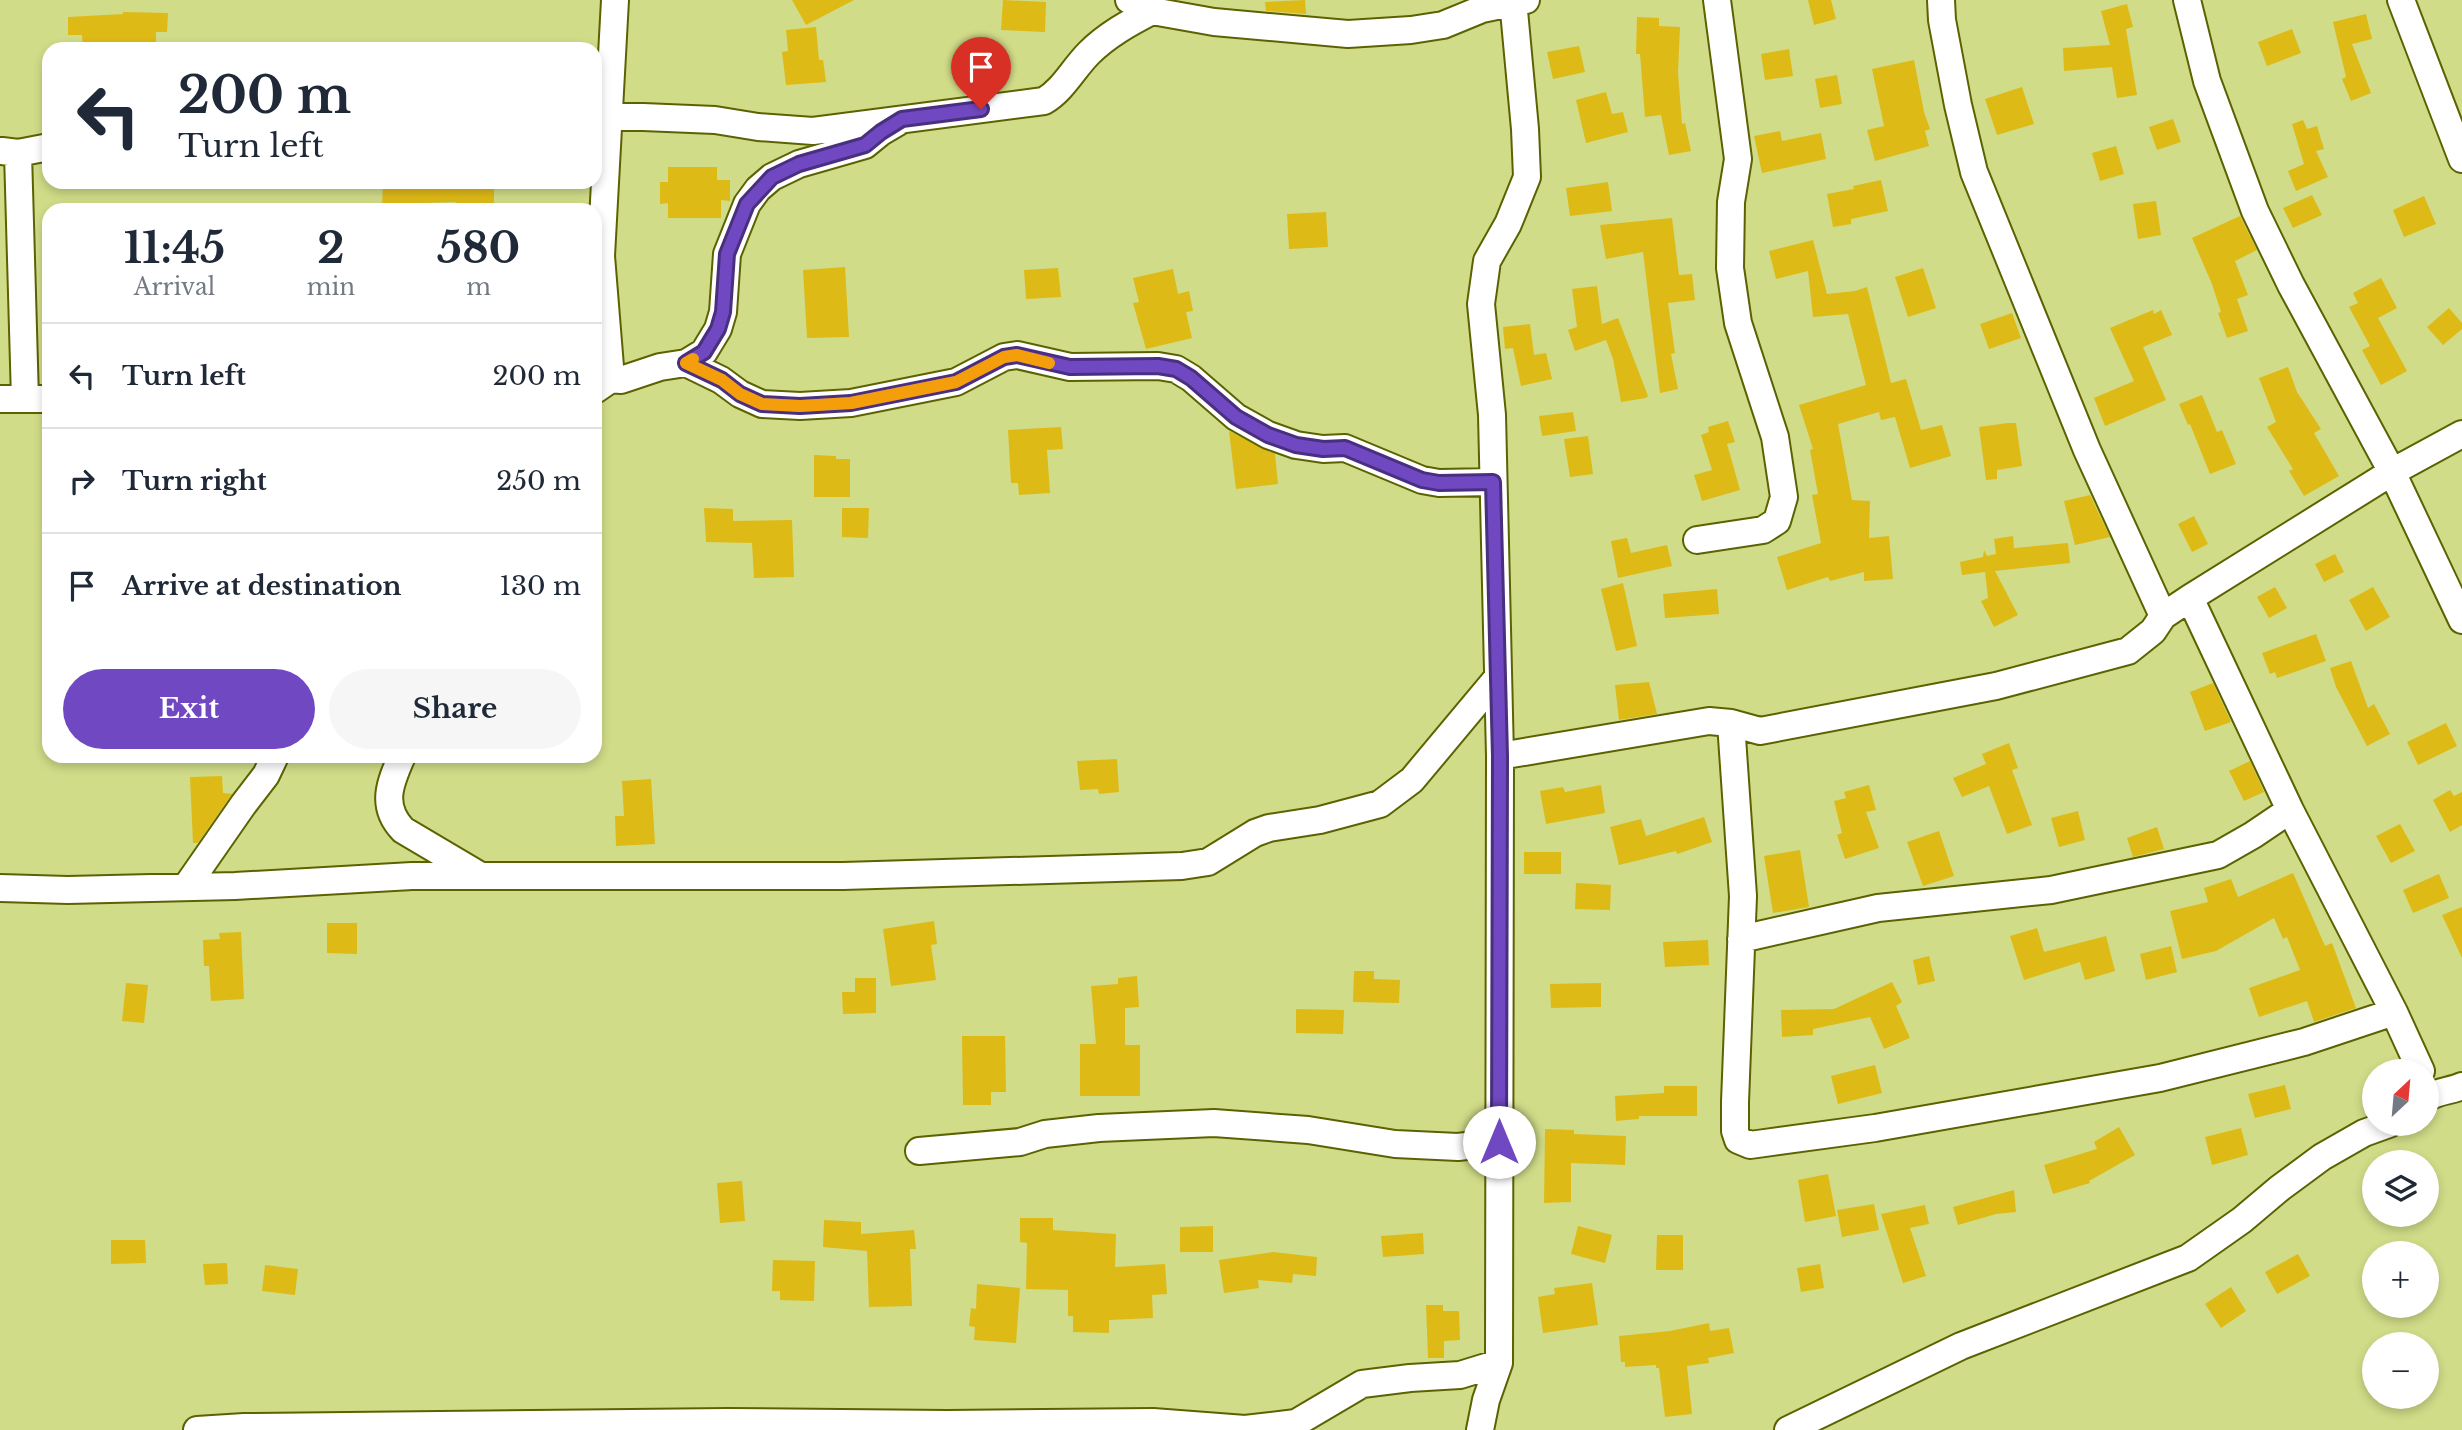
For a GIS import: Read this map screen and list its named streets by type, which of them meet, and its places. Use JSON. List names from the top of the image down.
{
  "north": "top right",
  "page": {
    "turn": ["200 m", "Turn left"],
    "eta": [
      "11:45",
      "Arrival",
      "2",
      "min",
      "580",
      "m"
    ],
    "list": [
      {
        "name": "Turn left",
        "value": "200 m"
      },
      {
        "name": "Turn right",
        "value": "250 m"
      },
      {
        "name": "Arrive at destination",
        "value": "130 m"
      }
    ],
    "buttons": ["Exit", "Share"],
    "map_buttons": ["+", "−"]
  }
}
